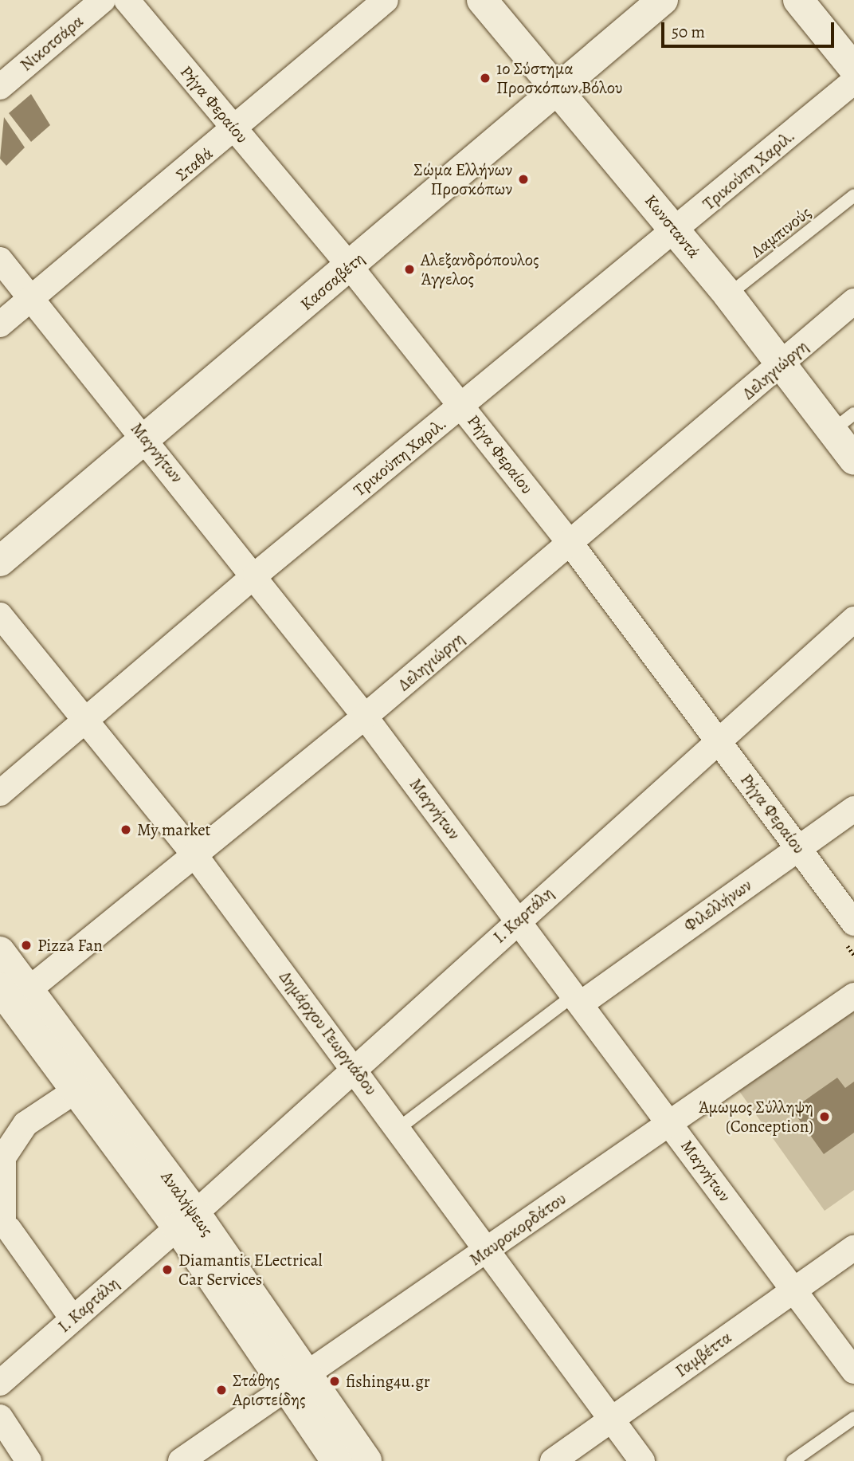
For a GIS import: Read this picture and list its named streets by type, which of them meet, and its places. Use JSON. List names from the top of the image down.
{
  "streets": {
    "street": [
      "Νικοτσάρα",
      "Ρήγα Φεραίου",
      "Σταθά",
      "Τρικούπη Χαριλ.",
      "Κωνσταντά",
      "Κασσαβέτη",
      "Δεληγιώργη",
      "Μαγνήτων",
      "Φιλελλήνων",
      "Ι. Καρτάλη",
      "Δημάρχου Γεωργιάδου",
      "Αναλήψεως",
      "Μαυροκορδάτου",
      "Γαμβέττα"
    ],
    "lane": ["Λαμπινούς"]
  },
  "crossings": [
    ["Ρήγα Φεραίου", "Σταθά"],
    ["Ρήγα Φεραίου", "Τρικούπη Χαριλ."],
    ["Ρήγα Φεραίου", "Κασσαβέτη"],
    ["Ρήγα Φεραίου", "Δεληγιώργη"],
    ["Ρήγα Φεραίου", "Φιλελλήνων"],
    ["Ρήγα Φεραίου", "Ι. Καρτάλη"],
    ["Σταθά", "Μαγνήτων"],
    ["Τρικούπη Χαριλ.", "Κωνσταντά"],
    ["Τρικούπη Χαριλ.", "Μαγνήτων"],
    ["Τρικούπη Χαριλ.", "Δημάρχου Γεωργιάδου"],
    ["Κωνσταντά", "Λαμπινούς"],
    ["Κωνσταντά", "Κασσαβέτη"],
    ["Κωνσταντά", "Δεληγιώργη"],
    ["Κασσαβέτη", "Μαγνήτων"],
    ["Δεληγιώργη", "Μαγνήτων"],
    ["Δεληγιώργη", "Δημάρχου Γεωργιάδου"],
    ["Δεληγιώργη", "Αναλήψεως"],
    ["Μαγνήτων", "Φιλελλήνων"],
    ["Μαγνήτων", "Ι. Καρτάλη"],
    ["Μαγνήτων", "Μαυροκορδάτου"],
    ["Μαγνήτων", "Γαμβέττα"],
    ["Ι. Καρτάλη", "Δημάρχου Γεωργιάδου"],
    ["Ι. Καρτάλη", "Αναλήψεως"],
    ["Δημάρχου Γεωργιάδου", "Μαυροκορδάτου"],
    ["Δημάρχου Γεωργιάδου", "Γαμβέττα"],
    ["Αναλήψεως", "Μαυροκορδάτου"]
  ],
  "places": [
    "1ο Σύστημα Προσκόπων Βόλου",
    "Σώμα Ελλήνων Προσκόπων",
    "Αλεξανδρόπουλος Άγγελος",
    "My market",
    "Pizza Fan",
    "Άμωμος Σύλληψη (Conception)",
    "Diamantis ELectrical Car Services",
    "fishing4u.gr",
    "Στάθης Αριστείδης"
  ],
  "scale_bar": "50 m"
}
